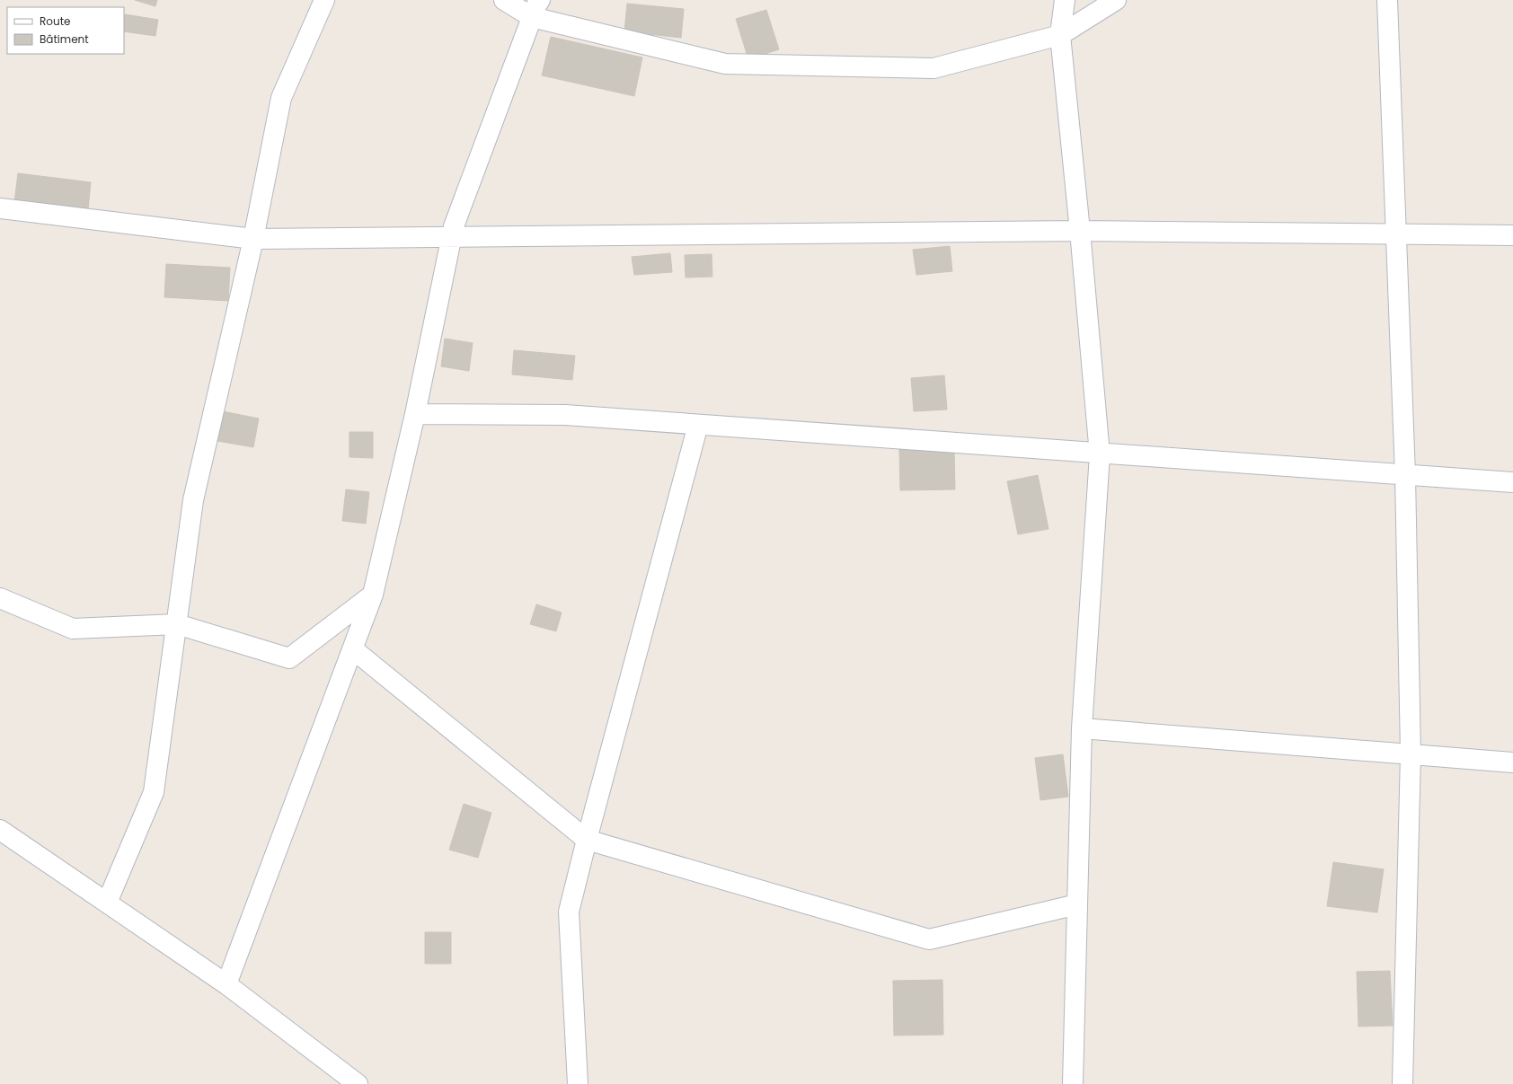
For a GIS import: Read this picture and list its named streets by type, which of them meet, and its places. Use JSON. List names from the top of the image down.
{
  "legend": ["Route", "Bâtiment"]
}
